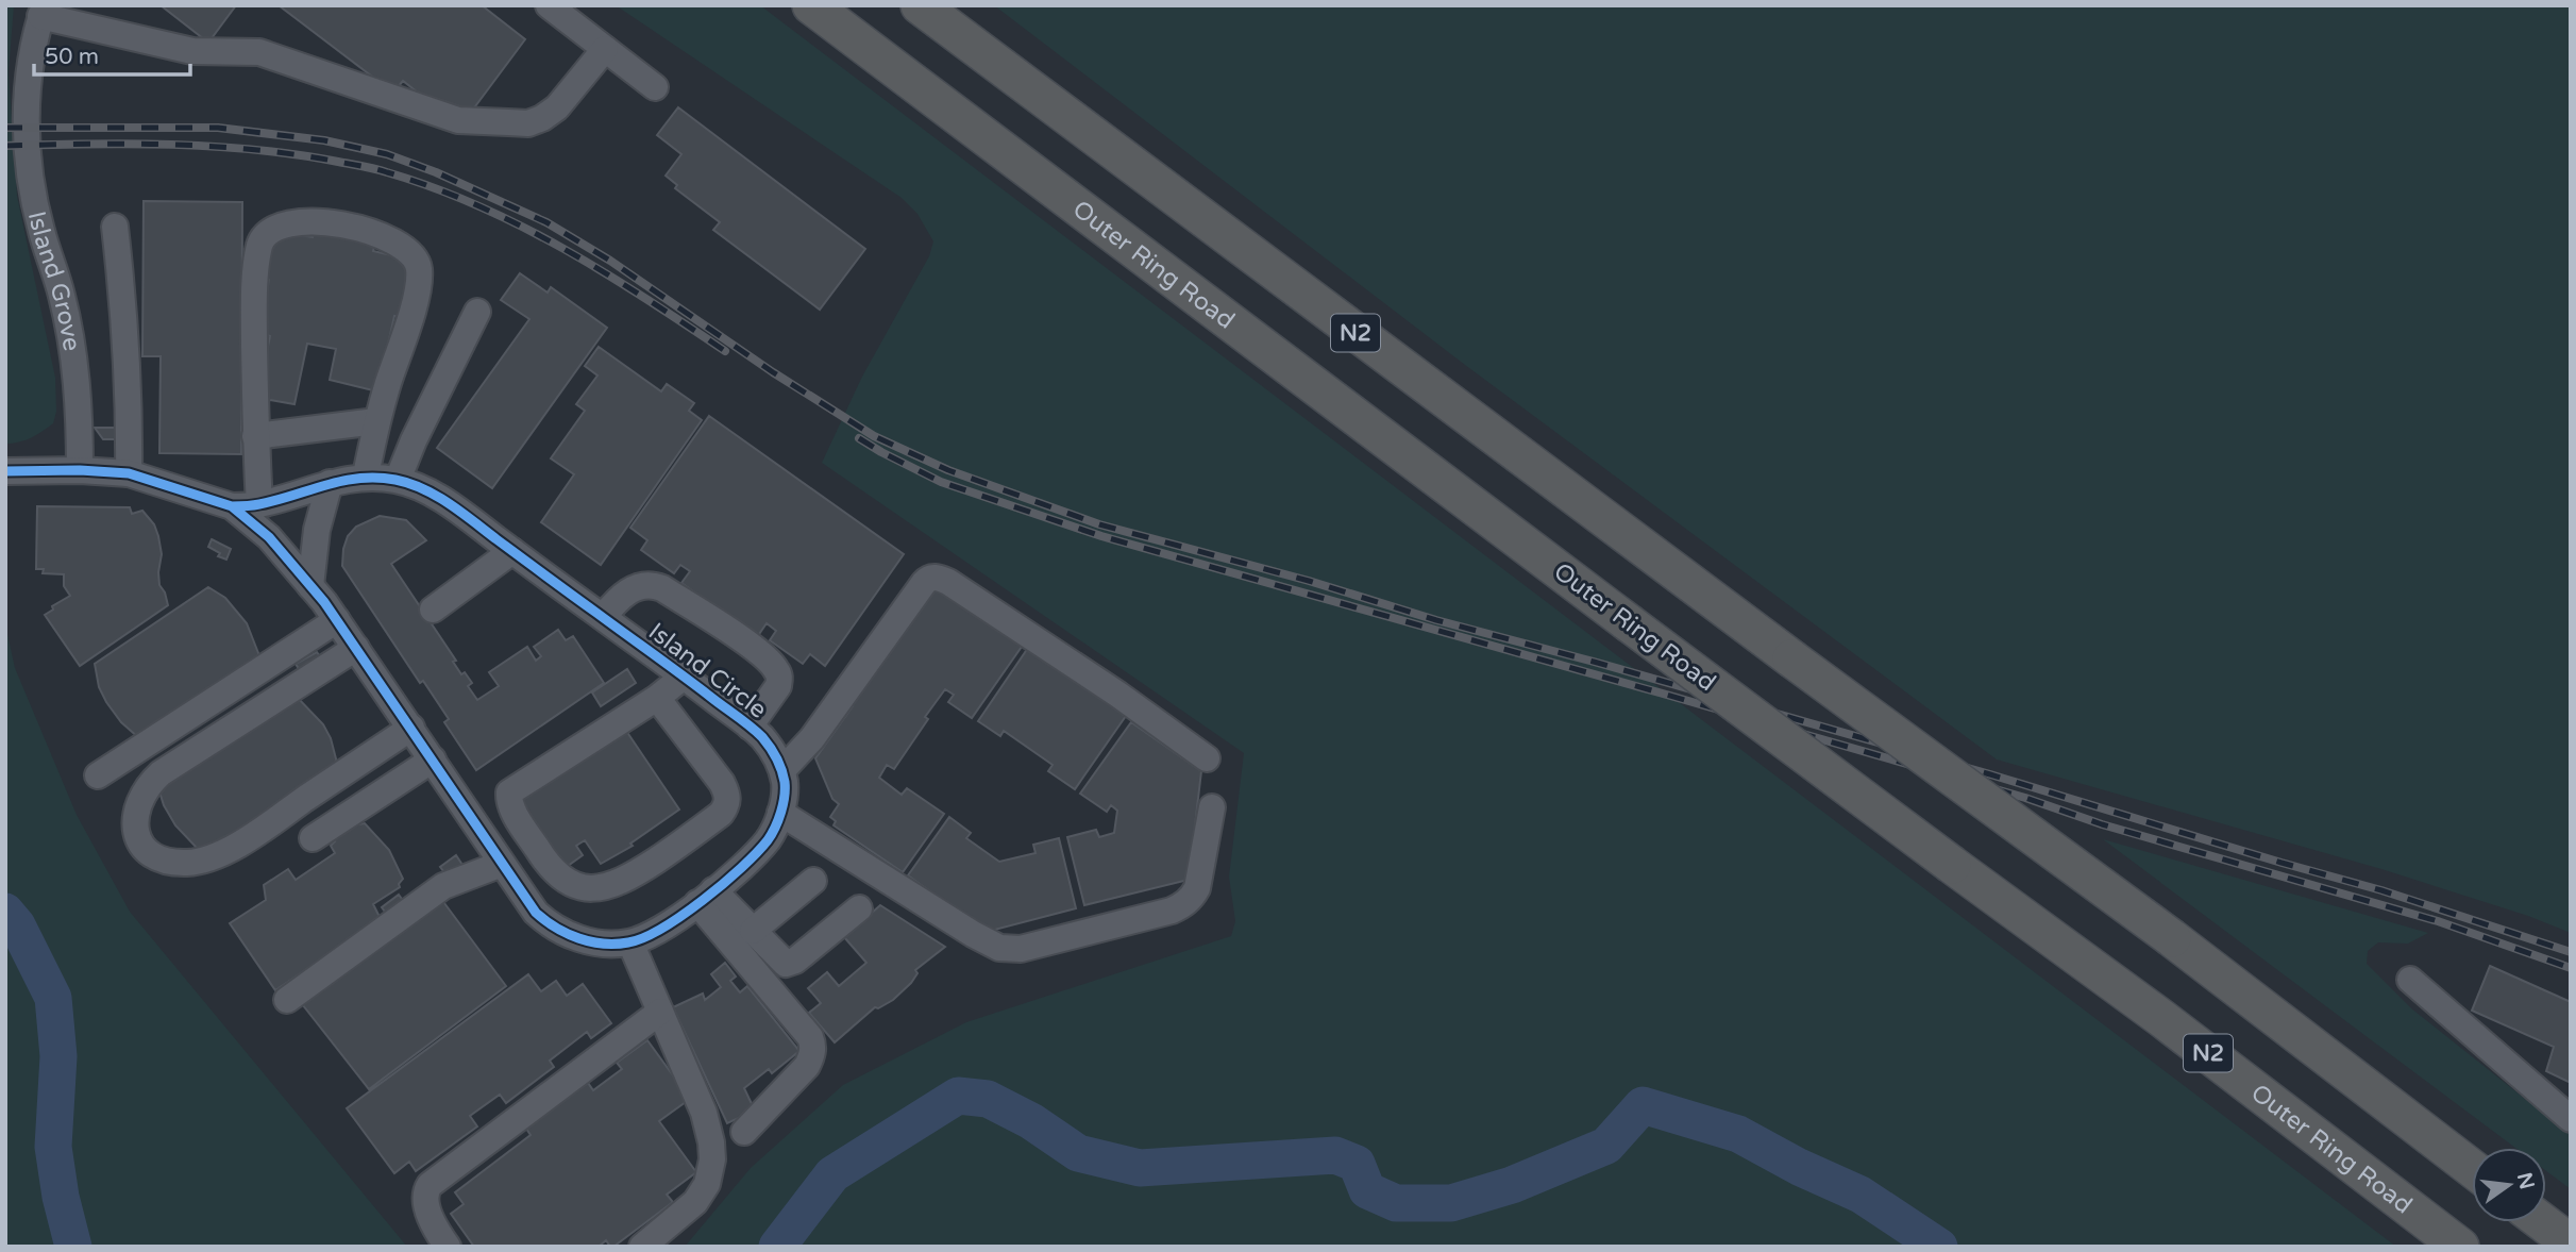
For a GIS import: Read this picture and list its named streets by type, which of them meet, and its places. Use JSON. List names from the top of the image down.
{
  "streets": {
    "highway": ["Outer Ring Road", "N2"],
    "street": ["Island Grove", "Island Circle"]
  },
  "crossings": [
    ["Island Grove", "Island Circle"]
  ],
  "scale_bar": "50 m",
  "north": "right"
}
